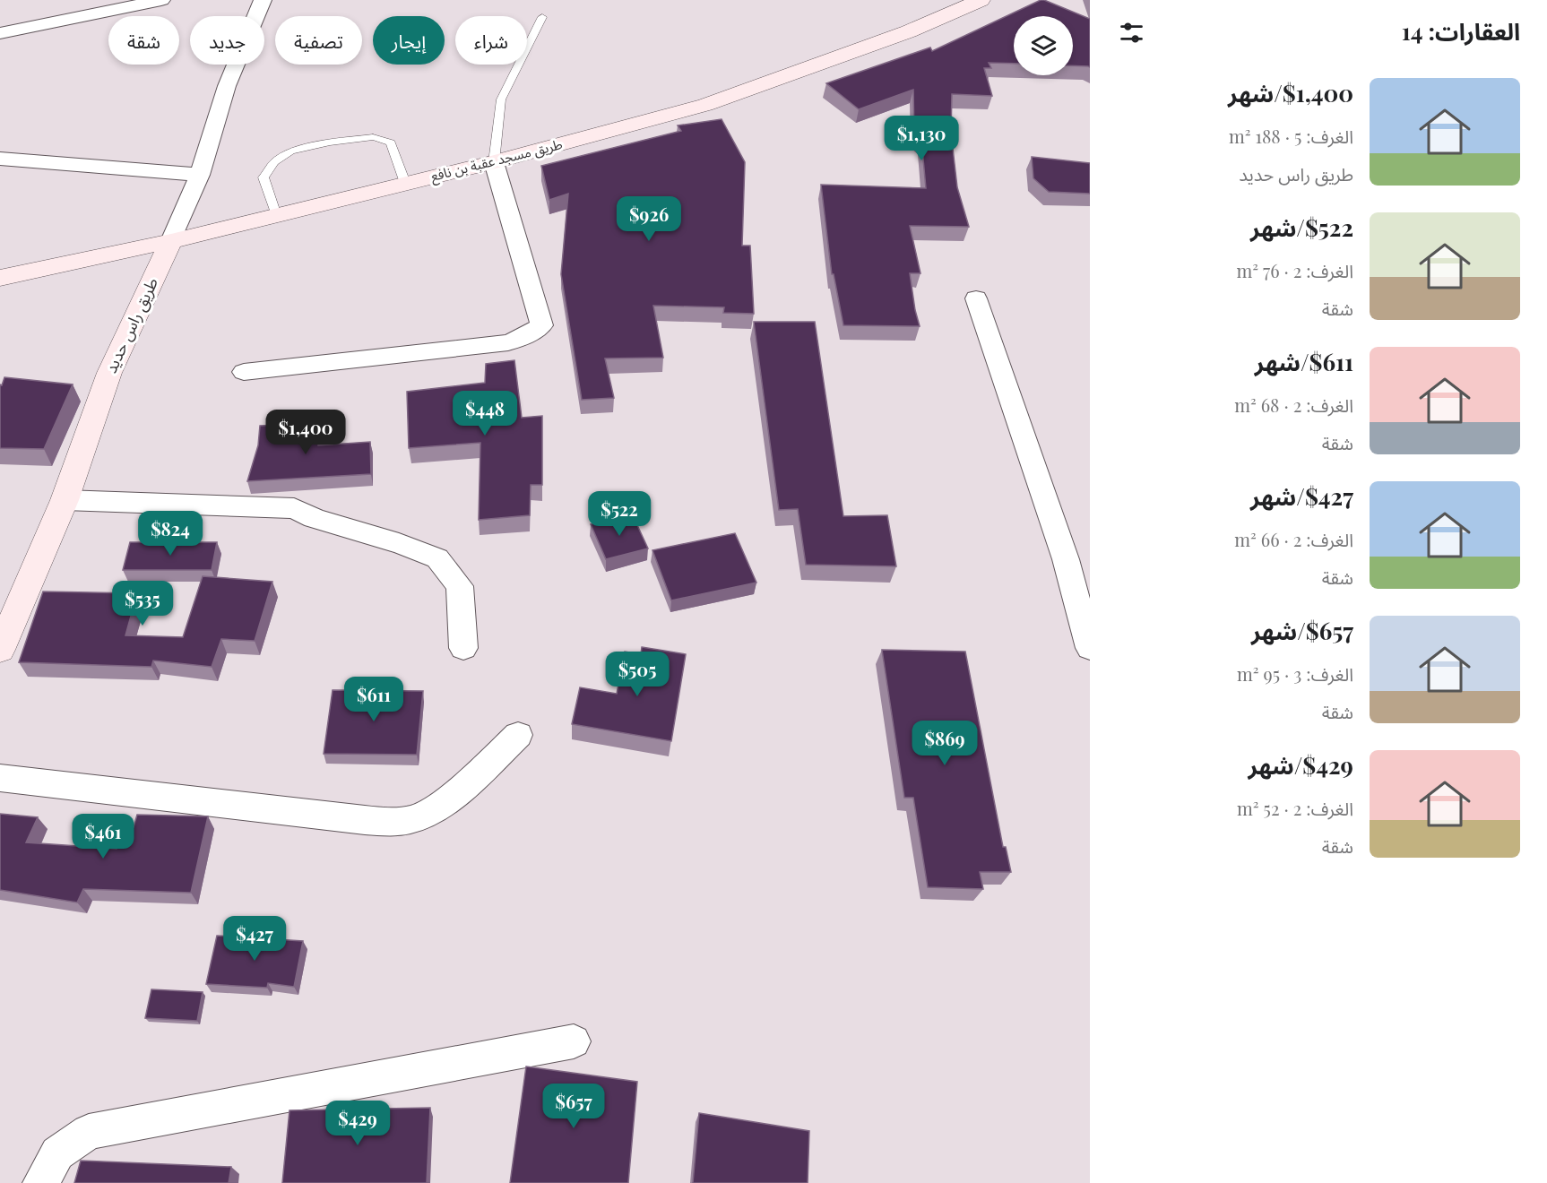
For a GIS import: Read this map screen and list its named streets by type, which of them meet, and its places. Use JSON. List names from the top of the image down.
{
  "streets": {
    "street": ["طريق مسجد عقبة بن نافع", "طريق راس حديد"]
  },
  "crossings": [
    ["طريق مسجد عقبة بن نافع", "طريق راس حديد"]
  ],
  "page": {
    "heading": "العقارات: 14",
    "chip": [
      "شراء",
      "إيجار",
      "تصفية",
      "جديد",
      "شقة"
    ],
    "list": [
      {
        "name": "$1,400/شهر",
        "note": "الغرف: 5 · 188 m² · طريق راس حديد"
      },
      {
        "name": "$522/شهر",
        "note": "الغرف: 2 · 76 m² · شقة"
      },
      {
        "name": "$611/شهر",
        "note": "الغرف: 2 · 68 m² · شقة"
      },
      {
        "name": "$427/شهر",
        "note": "الغرف: 2 · 66 m² · شقة"
      },
      {
        "name": "$657/شهر",
        "note": "الغرف: 3 · 95 m² · شقة"
      },
      {
        "name": "$429/شهر",
        "note": "الغرف: 2 · 52 m² · شقة"
      }
    ],
    "price": [
      "$1,130",
      "$926",
      "$448",
      "$1,400",
      "$522",
      "$824",
      "$535",
      "$505",
      "$611",
      "$869",
      "$461",
      "$427",
      "$657",
      "$429"
    ]
  }
}
